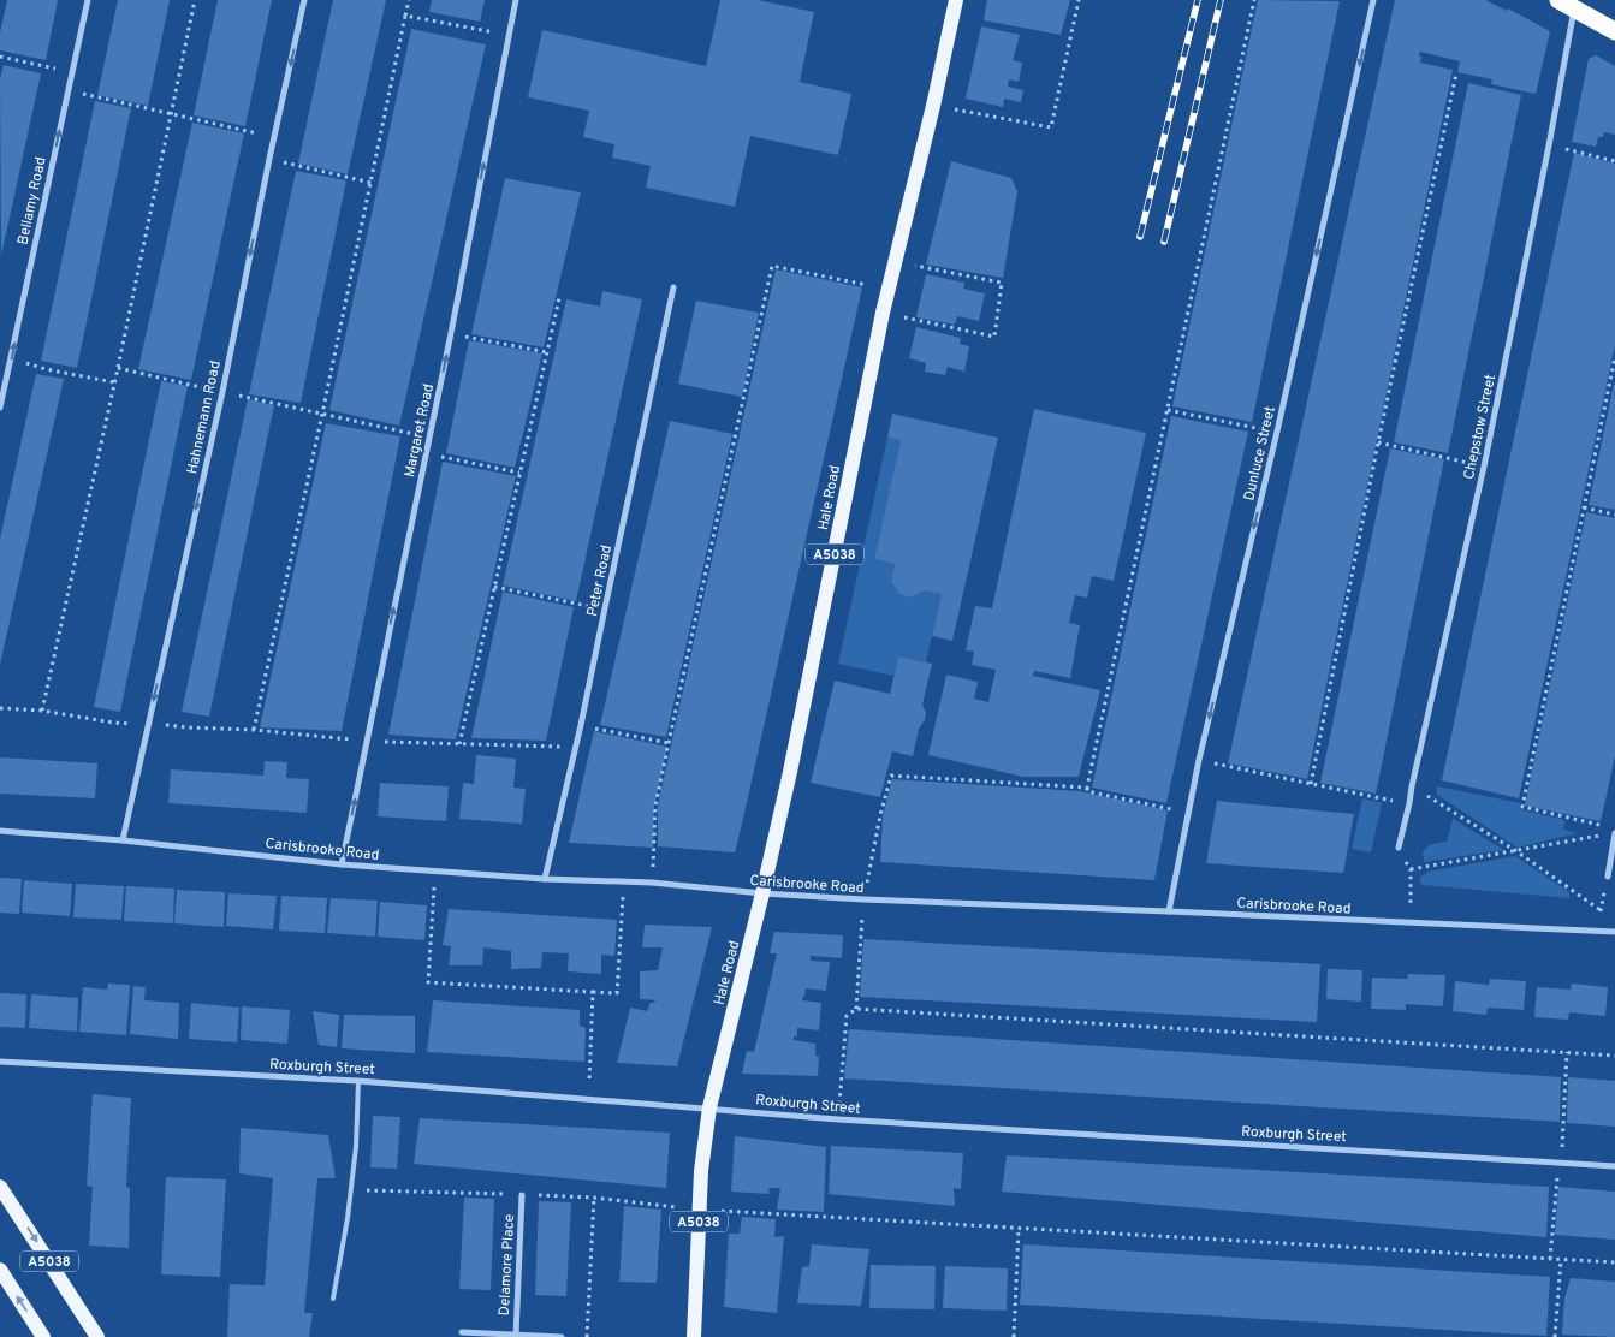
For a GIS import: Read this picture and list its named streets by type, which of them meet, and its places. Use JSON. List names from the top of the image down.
{
  "streets": {
    "main road": ["Hale Road", "A5038"],
    "street": [
      "Bellamy Road",
      "Hahnemann Road",
      "Chepstow Street",
      "Margaret Road",
      "Dunluce Street",
      "Peter Road",
      "Carisbrooke Road",
      "Roxburgh Street",
      "Delamore Place"
    ]
  },
  "crossings": [
    ["Hahnemann Road", "Carisbrooke Road"],
    ["Margaret Road", "Carisbrooke Road"],
    ["Dunluce Street", "Carisbrooke Road"],
    ["Hale Road", "A5038"],
    ["Hale Road", "Carisbrooke Road"],
    ["Hale Road", "Roxburgh Street"],
    ["A5038", "Roxburgh Street"],
    ["Peter Road", "Carisbrooke Road"]
  ],
  "one_way": [
    "Bellamy Road",
    "Hahnemann Road",
    "Margaret Road",
    "Dunluce Street"
  ]
}
